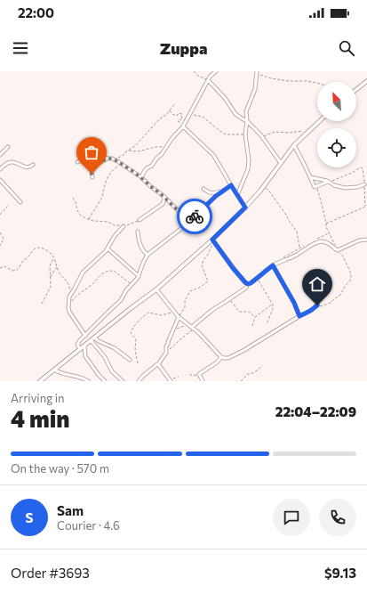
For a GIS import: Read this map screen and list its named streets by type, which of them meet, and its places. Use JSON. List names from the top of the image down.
{
  "north": "top left",
  "page": {
    "status": "22:00",
    "header": "Zuppa",
    "heading": ["4 min", "Arriving in", "22:04–22:09"],
    "panel": [
      "Sam",
      "Courier · 4.6",
      "Order #3693",
      "$9.13"
    ],
    "bar": "On the way · 570 m",
    "round": "S"
  }
}
